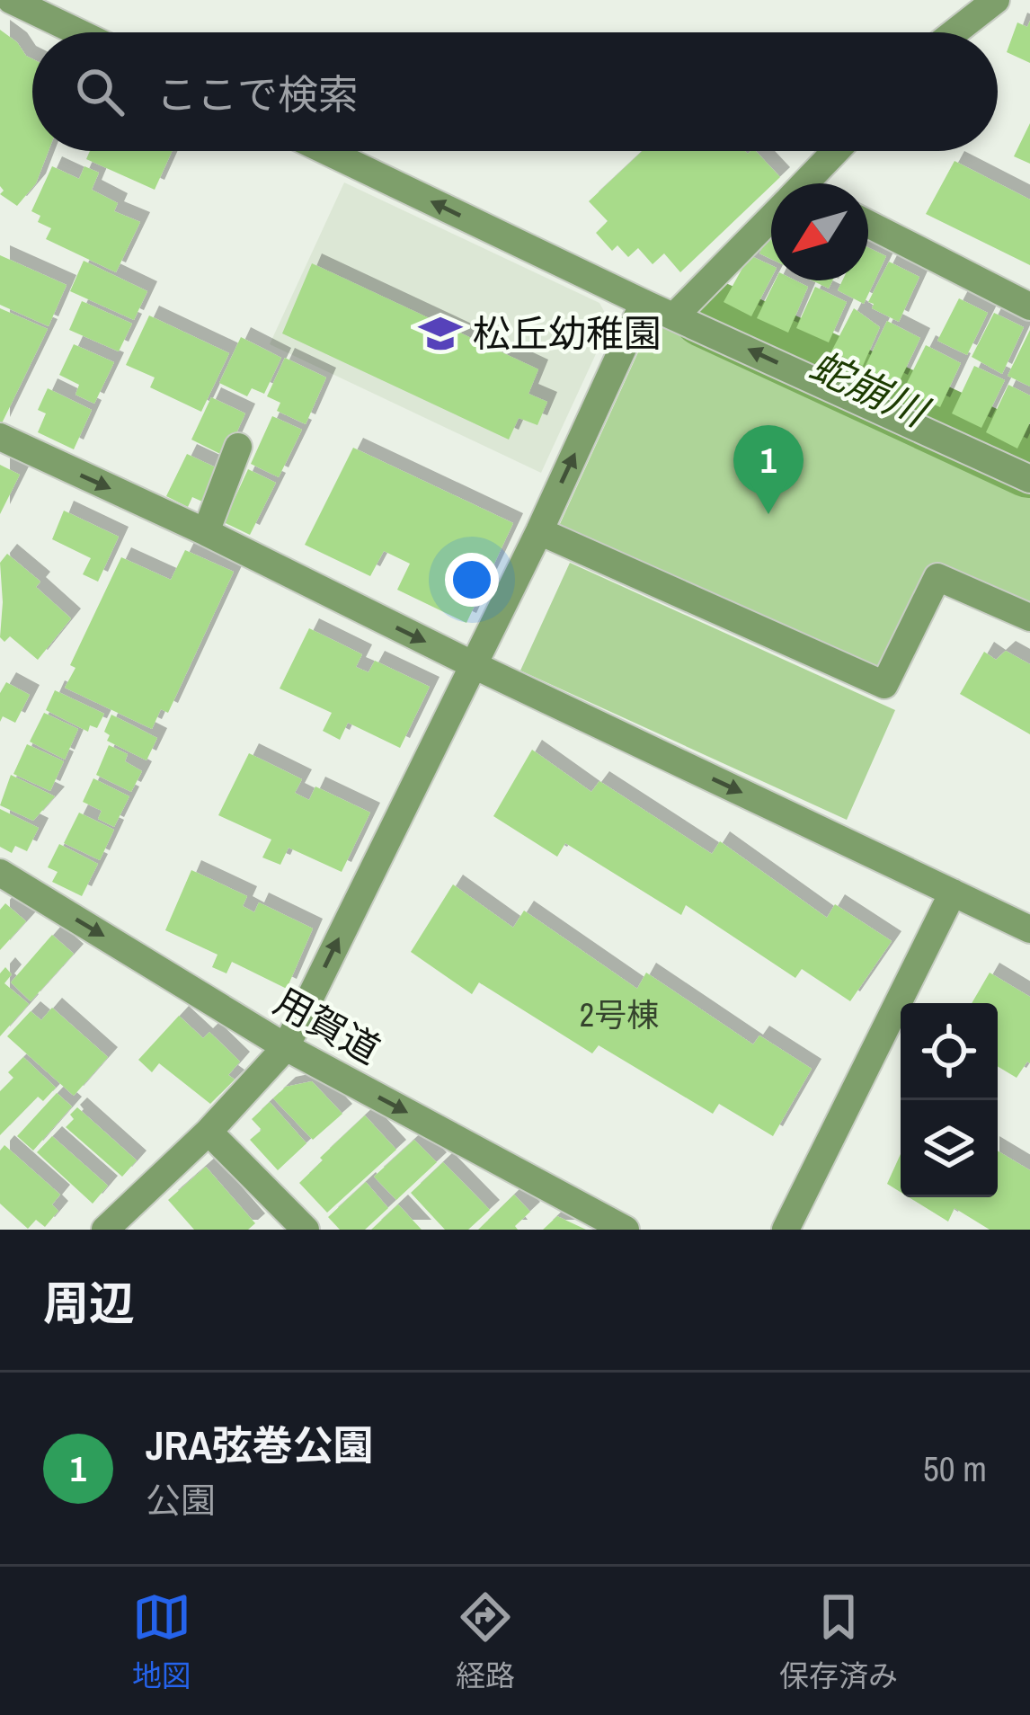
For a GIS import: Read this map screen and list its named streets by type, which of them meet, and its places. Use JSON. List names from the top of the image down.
{
  "streets": {
    "street": ["用賀道"]
  },
  "one_way": ["用賀道"],
  "water": ["蛇崩川"],
  "places": {
    "school or university": ["松丘幼稚園"]
  },
  "house_numbers": ["2号棟"],
  "north": "bottom left",
  "page": {
    "search": "ここで検索",
    "pins": "1",
    "heading": "周辺",
    "list": [
      {
        "mark": "1",
        "name": "JRA弦巻公園",
        "note": "公園",
        "value": "50 m"
      }
    ],
    "nav": ["地図", "経路", "保存済み"]
  }
}
